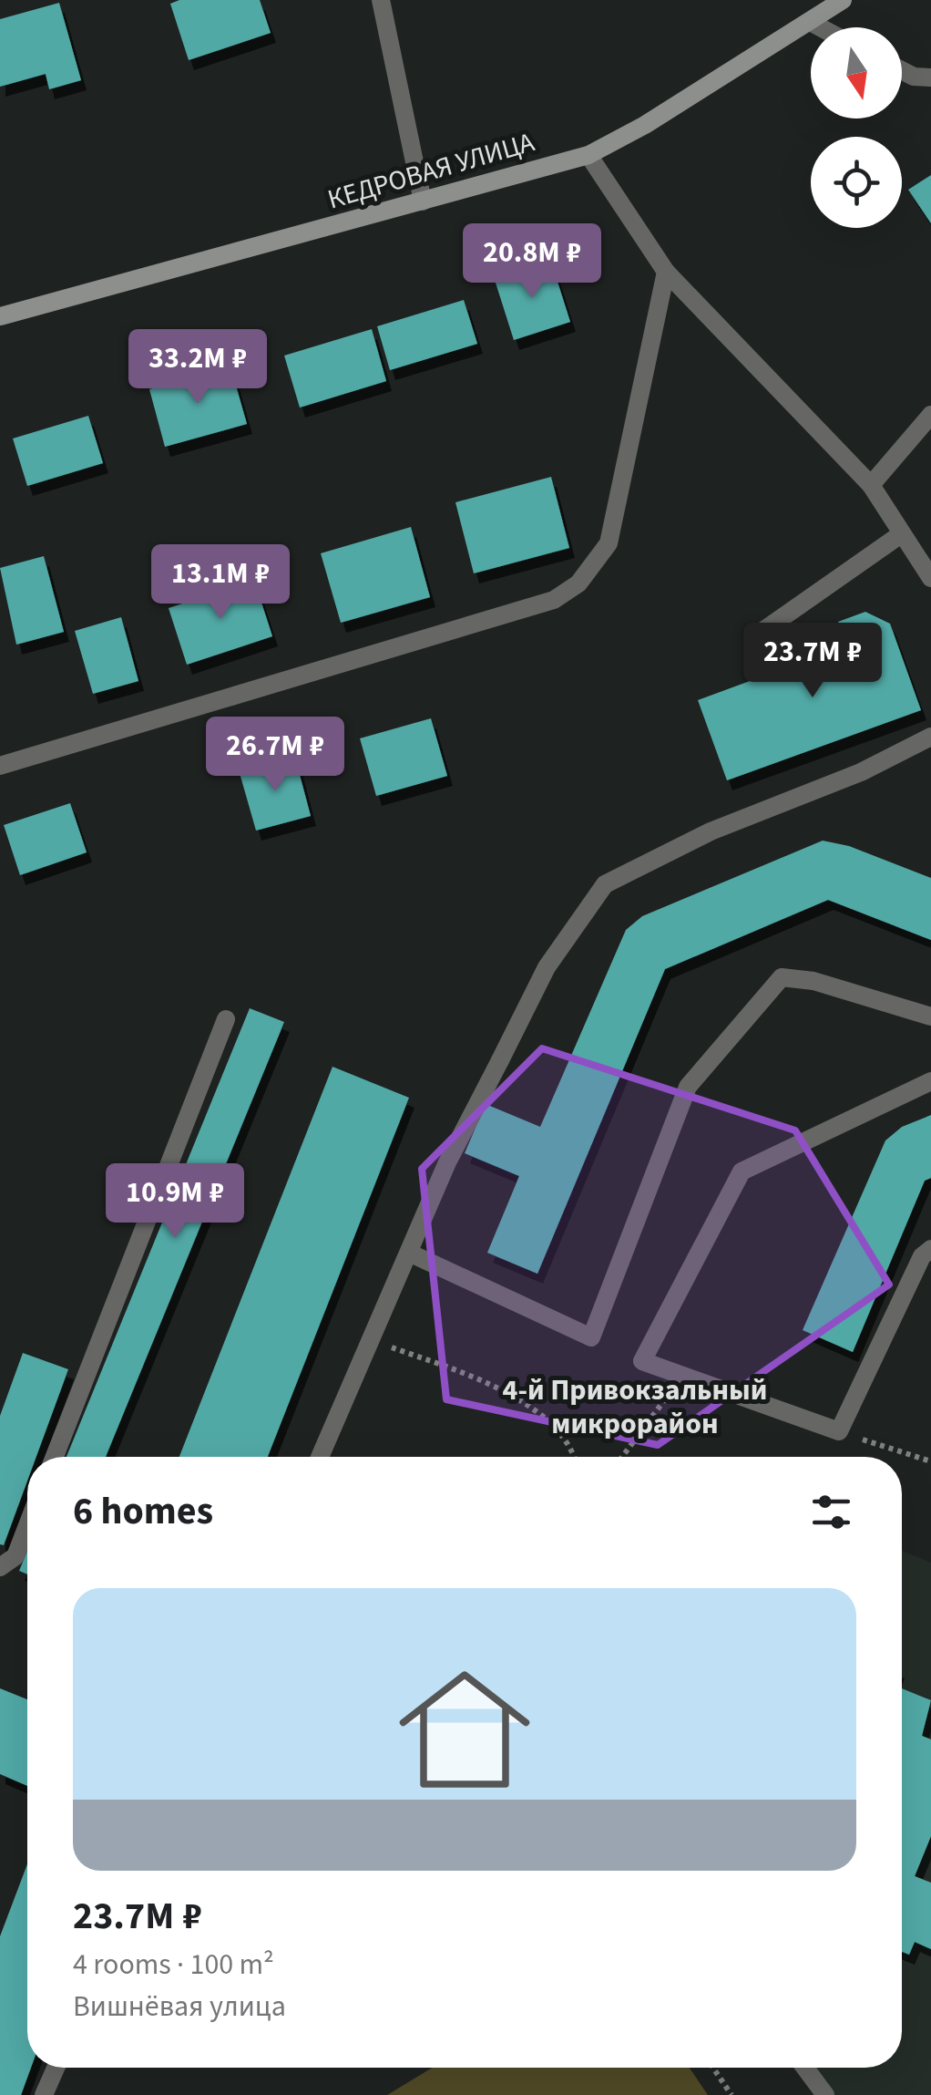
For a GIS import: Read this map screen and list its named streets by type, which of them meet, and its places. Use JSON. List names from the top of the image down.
{
  "streets": {
    "street": ["КЕДРОВАЯ УЛИЦА"]
  },
  "districts": ["4-й Привокзальный микрорайон"],
  "north": "bottom",
  "page": {
    "price": [
      "20.8M ₽",
      "33.2M ₽",
      "13.1M ₽",
      "23.7M ₽",
      "26.7M ₽",
      "10.9M ₽"
    ],
    "heading": "6 homes",
    "list": [
      {
        "name": "23.7M ₽",
        "note": "4 rooms · 100 m² · Вишнёвая улица"
      }
    ]
  }
}
